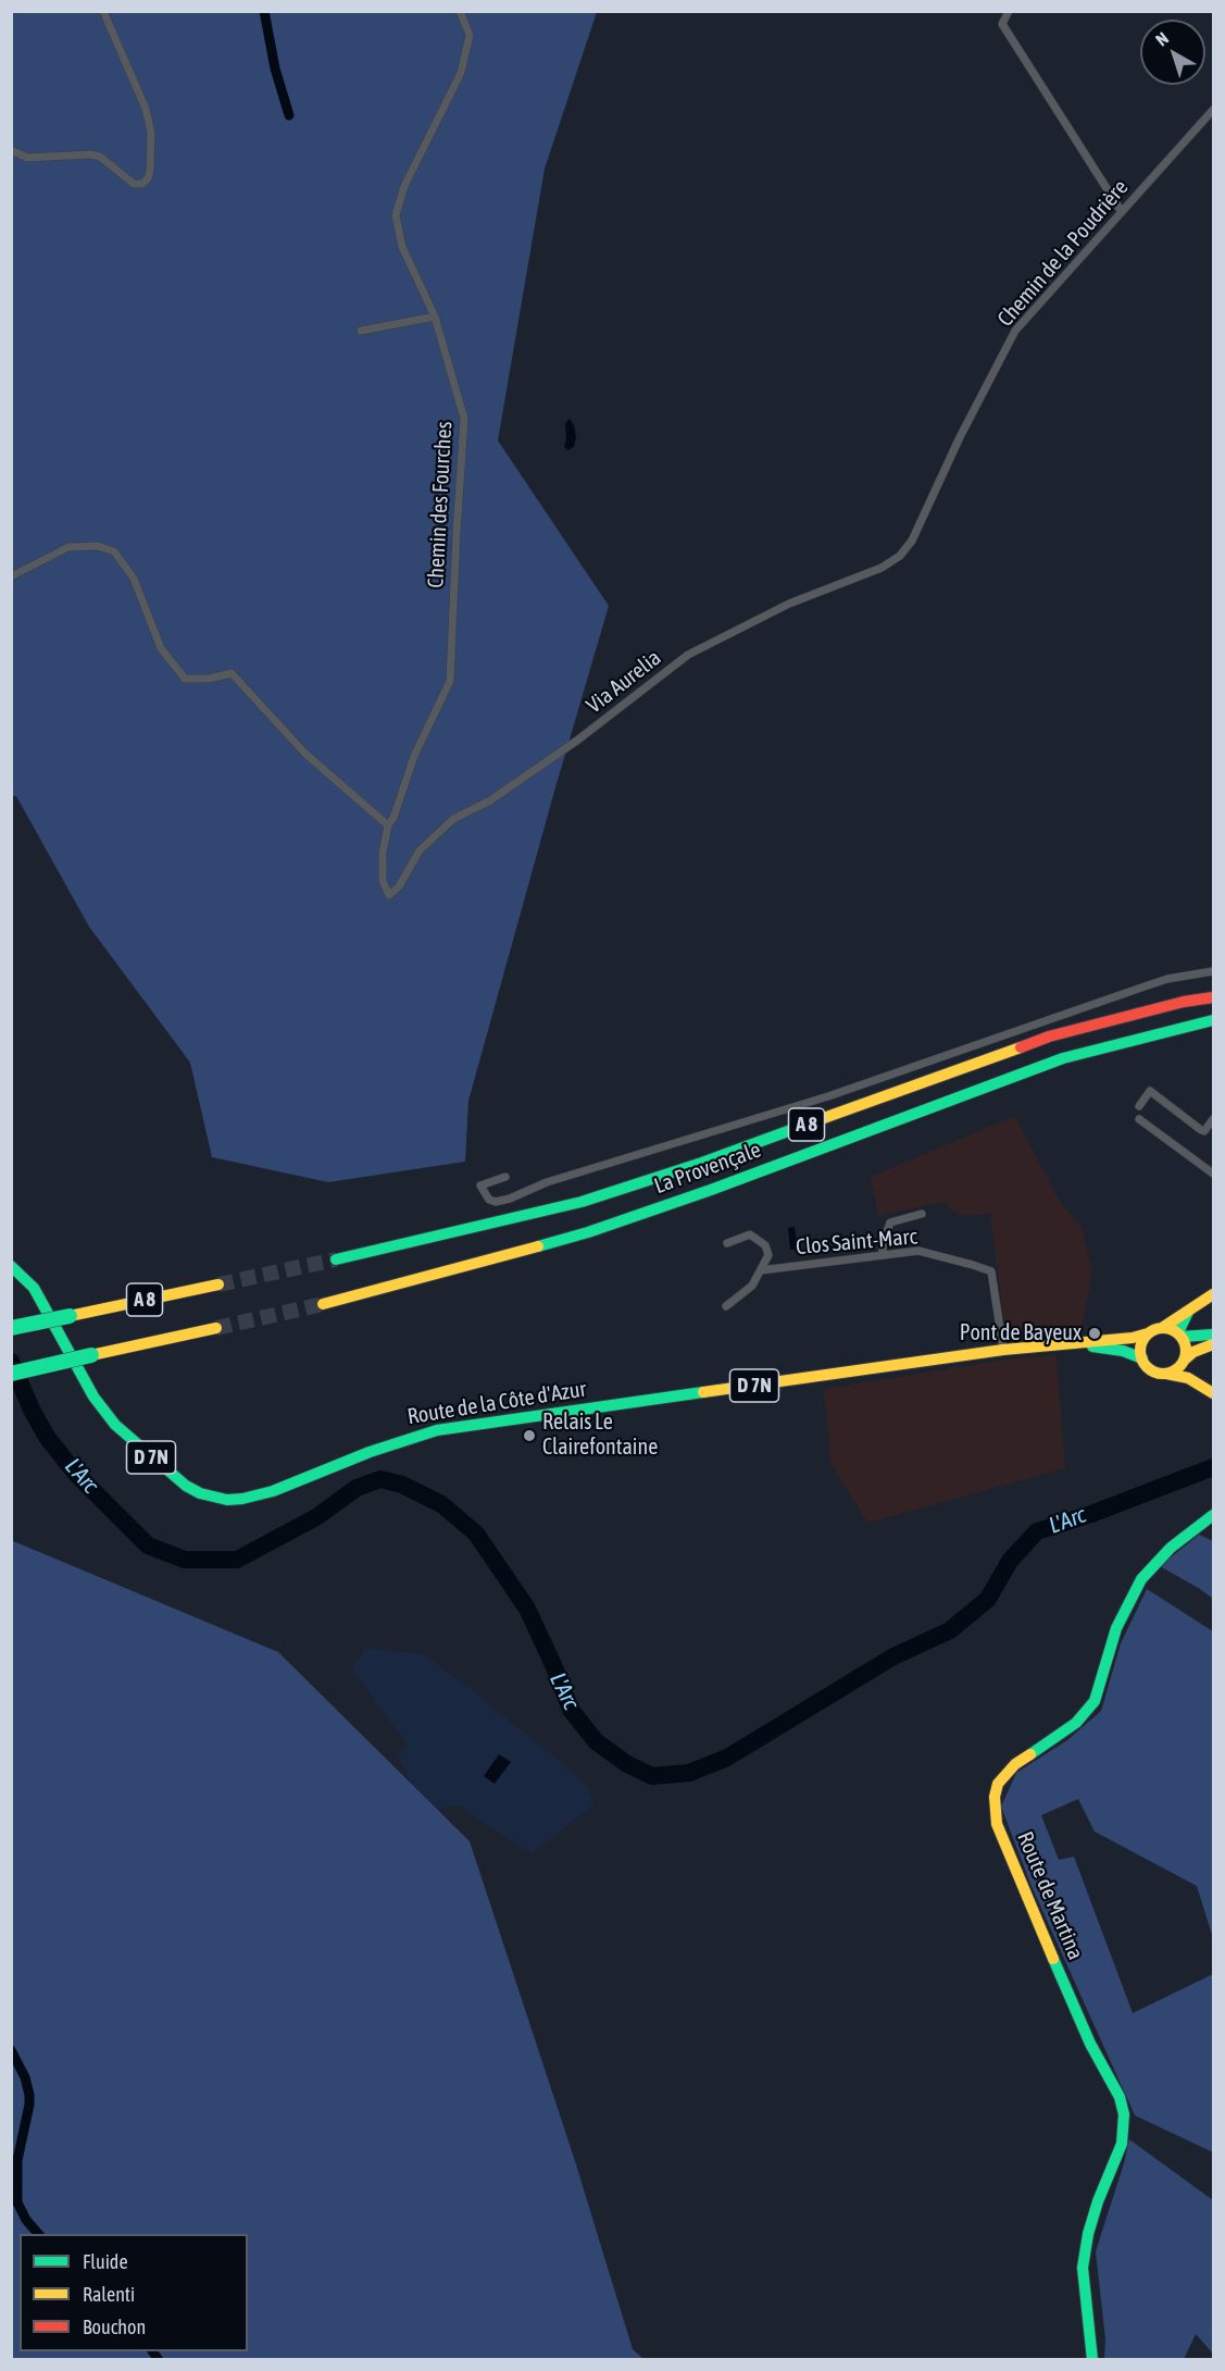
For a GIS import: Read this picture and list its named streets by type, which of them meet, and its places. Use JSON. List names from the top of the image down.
{
  "streets": {
    "main road": [
      "A 8",
      "La Provençale",
      "D 7N",
      "Route de la Côte d'Azur",
      "Route de Martina"
    ],
    "street": [
      "Chemin de la Poudrière",
      "Chemin des Fourches",
      "Via Aurelia",
      "Clos Saint-Marc"
    ]
  },
  "crossings": [
    ["Chemin de la Poudrière", "Via Aurelia"],
    ["Chemin des Fourches", "Via Aurelia"],
    ["Clos Saint-Marc", "Route de la Côte d'Azur"]
  ],
  "water": ["L'Arc"],
  "places": ["Pont de Bayeux", "Relais Le Clairefontaine"],
  "legend": ["Fluide", "Ralenti", "Bouchon"],
  "north": "top left"
}
